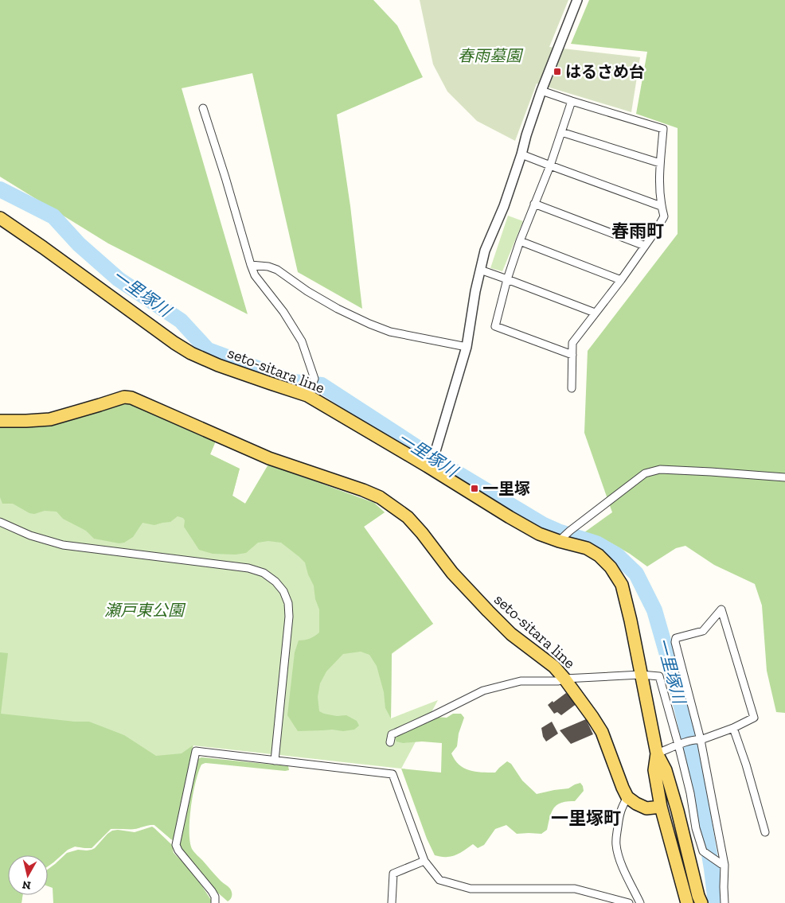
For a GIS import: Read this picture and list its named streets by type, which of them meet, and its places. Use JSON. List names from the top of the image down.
{
  "streets": {
    "main road": ["seto-sitara line"]
  },
  "districts": ["春雨町", "一里塚町"],
  "water": ["一里塚川"],
  "parks": ["春雨墓園", "瀬戸東公園"],
  "places": {
    "transit": ["はるさめ台", "一里塚"]
  },
  "north": "bottom"
}
